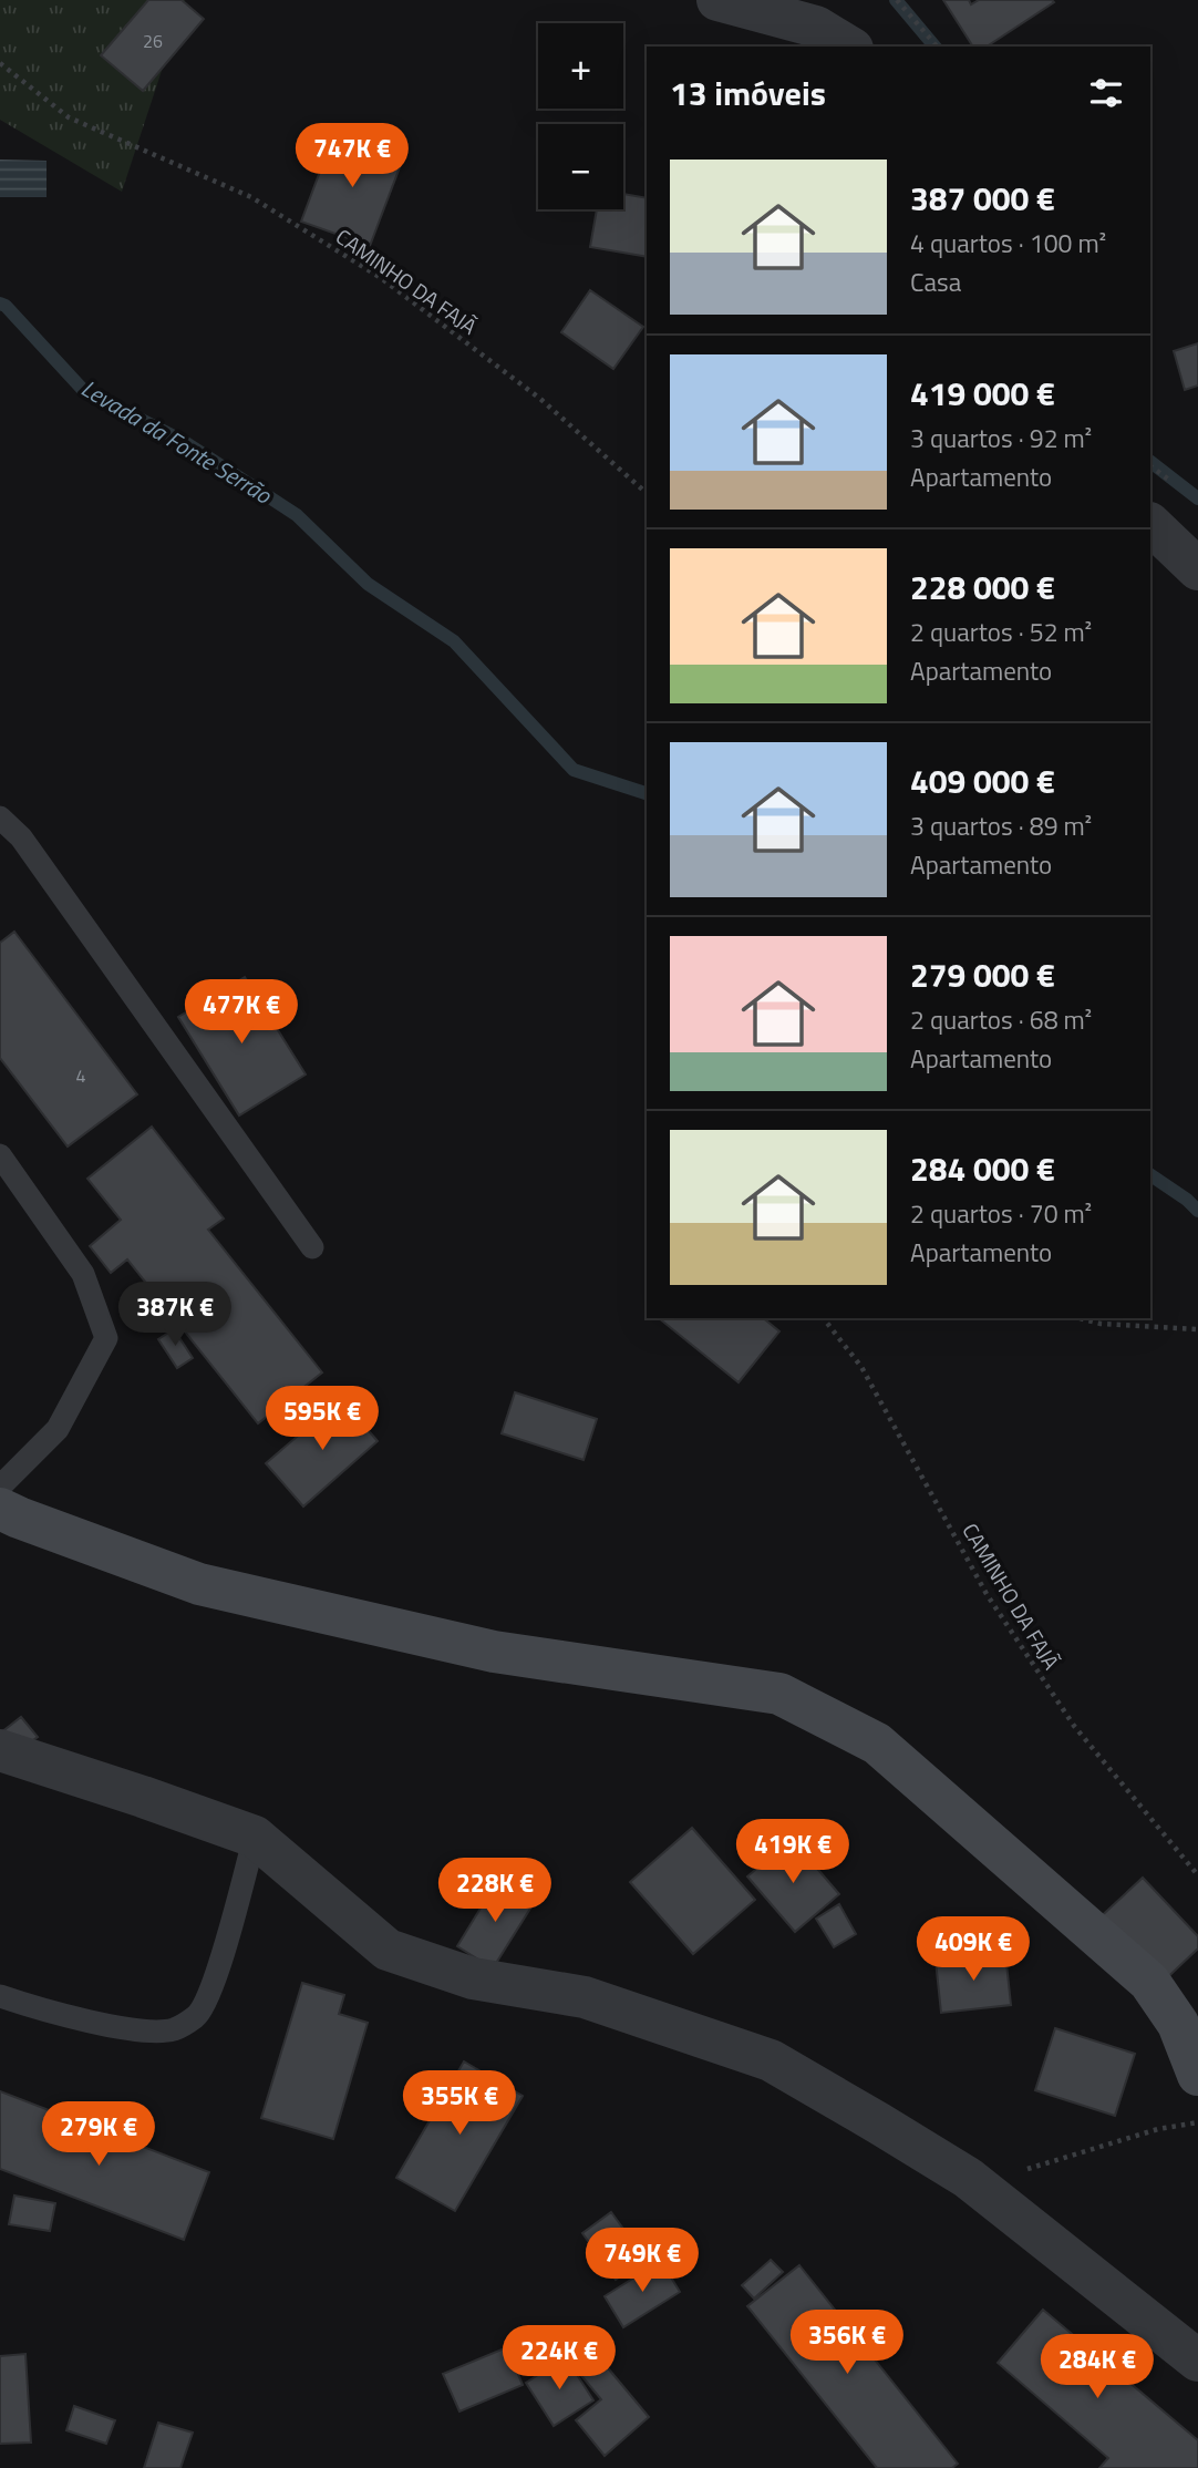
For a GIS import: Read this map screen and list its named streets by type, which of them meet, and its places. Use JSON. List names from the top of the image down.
{
  "streets": {
    "path": ["CAMINHO DA FAJÃ"]
  },
  "water": ["Levada da Fonte Serrão"],
  "house_numbers": ["26", "4"],
  "page": {
    "map_buttons": ["+", "−"],
    "heading": "13 imóveis",
    "price": [
      "747K €",
      "477K €",
      "387K €",
      "595K €",
      "419K €",
      "228K €",
      "409K €",
      "355K €",
      "279K €",
      "749K €",
      "356K €",
      "224K €",
      "284K €"
    ],
    "list": [
      {
        "name": "387 000 €",
        "note": "4 quartos · 100 m² · Casa"
      },
      {
        "name": "419 000 €",
        "note": "3 quartos · 92 m² · Apartamento"
      },
      {
        "name": "228 000 €",
        "note": "2 quartos · 52 m² · Apartamento"
      },
      {
        "name": "409 000 €",
        "note": "3 quartos · 89 m² · Apartamento"
      },
      {
        "name": "279 000 €",
        "note": "2 quartos · 68 m² · Apartamento"
      },
      {
        "name": "284 000 €",
        "note": "2 quartos · 70 m² · Apartamento"
      }
    ]
  }
}
